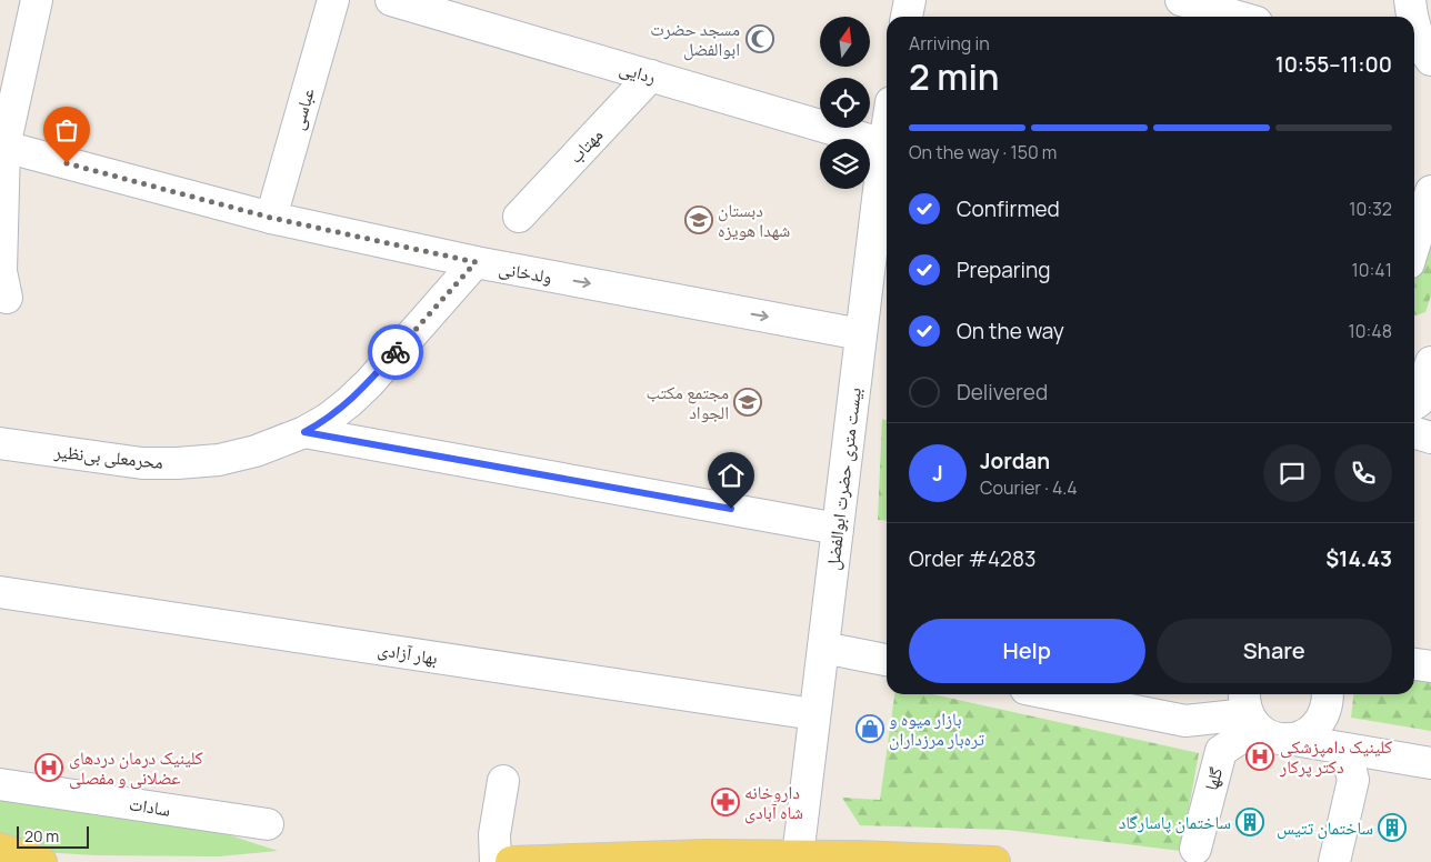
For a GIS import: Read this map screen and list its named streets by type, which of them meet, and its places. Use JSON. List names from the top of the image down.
{
  "streets": {
    "street": [
      "ردایی",
      "عباسی",
      "مهتاب",
      "ولدخانی",
      "محرمعلی بی‌نظیر",
      "بیست متری حضرت ابوالفضل",
      "بهار آزادی",
      "گلها",
      "سادات"
    ]
  },
  "crossings": [
    ["ردایی", "مهتاب"],
    ["ردایی", "بیست متری حضرت ابوالفضل"],
    ["عباسی", "ولدخانی"],
    ["ولدخانی", "بیست متری حضرت ابوالفضل"],
    ["بیست متری حضرت ابوالفضل", "بهار آزادی"]
  ],
  "places": {
    "mosque": ["مسجد حضرت ابوالفضل"],
    "school or university": ["دبستان شهدا هویزه", "مجتمع مکتب الجواد"],
    "shop": ["بازار میوه و تره‌بار مرزداران"],
    "hospital": ["کلینیک دامپزشکی دکتر پرکار", "کلینیک درمان دردهای عضلانی و مفصلی"],
    "pharmacy": ["داروخانه شاه آبادی"],
    "building": ["ساختمان پاسارگاد", "ساختمان تتیس"]
  },
  "scale_bar": "20 m",
  "north": "top",
  "page": {
    "heading": ["2 min", "Arriving in", "10:55–11:00"],
    "panel": [
      "Jordan",
      "Courier · 4.4",
      "Order #4283",
      "$14.43"
    ],
    "bar": "On the way · 150 m",
    "list": [
      ["Confirmed", "10:32"],
      ["Preparing", "10:41"],
      ["On the way", "10:48"],
      "Delivered"
    ],
    "round": "J",
    "buttons": ["Help", "Share"],
    "scale": "20 m"
  }
}
